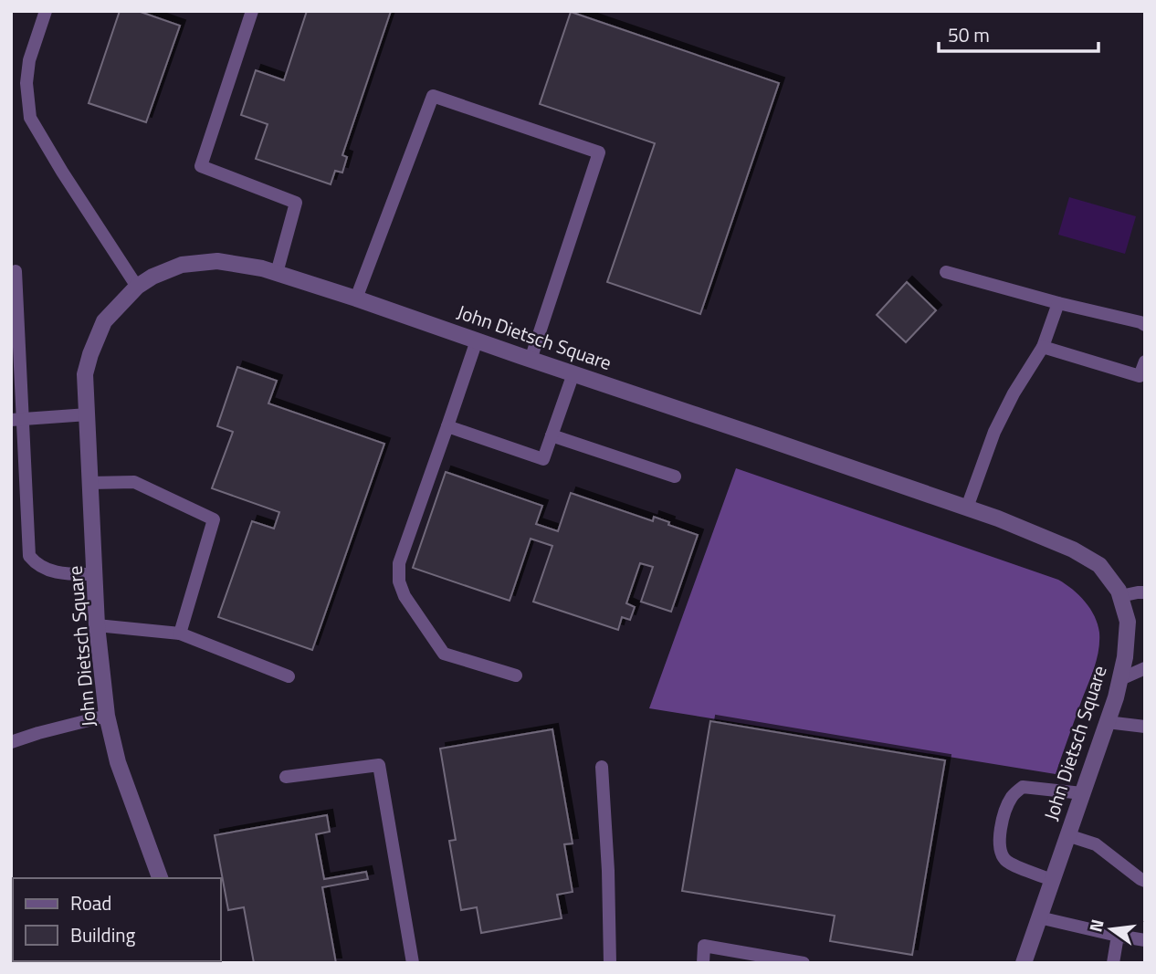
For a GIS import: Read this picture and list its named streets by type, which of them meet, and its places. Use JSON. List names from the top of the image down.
{
  "streets": {
    "street": ["John Dietsch Square"]
  },
  "legend": ["Road", "Building"],
  "scale_bar": "50 m",
  "north": "left"
}
